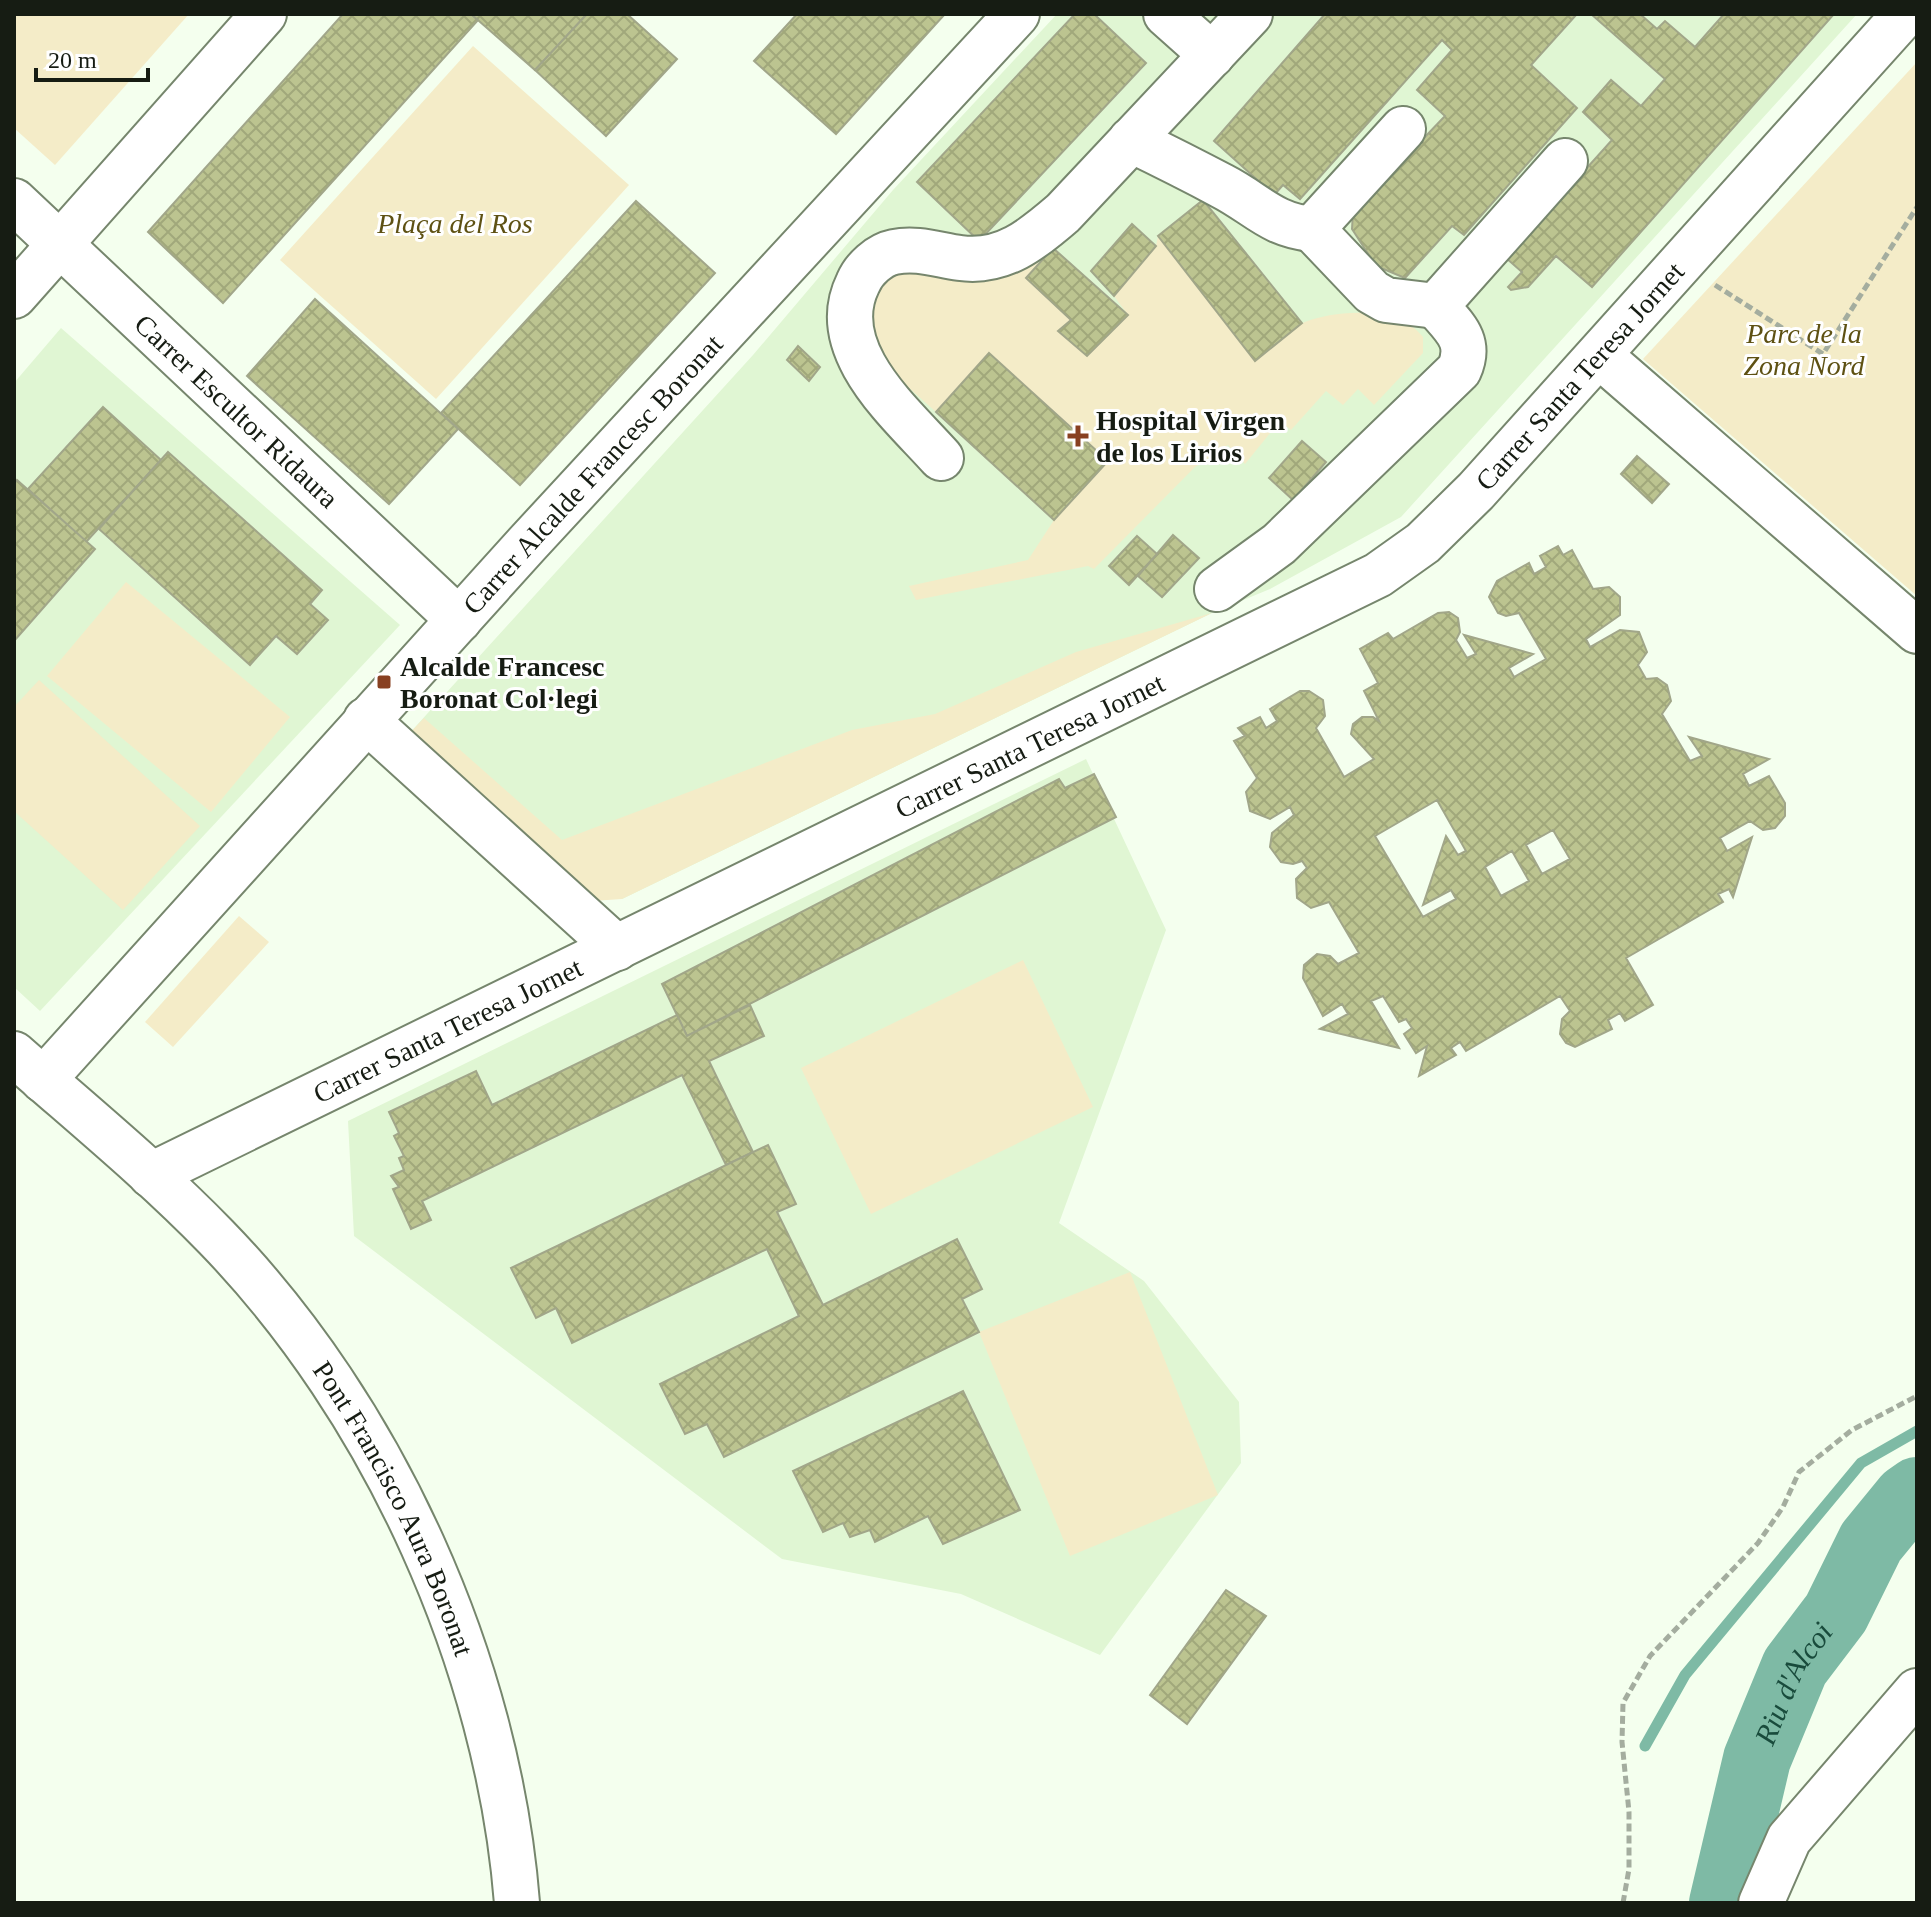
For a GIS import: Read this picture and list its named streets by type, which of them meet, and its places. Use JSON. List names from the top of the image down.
{
  "streets": {
    "street": [
      "Carrer Santa Teresa Jornet",
      "Carrer Escultor Ridaura",
      "Carrer Alcalde Francesc Boronat",
      "Pont Francisco Aura Boronat"
    ]
  },
  "crossings": [
    ["Carrer Santa Teresa Jornet", "Pont Francisco Aura Boronat"],
    ["Carrer Escultor Ridaura", "Carrer Alcalde Francesc Boronat"]
  ],
  "water": ["Riu d'Alcoi"],
  "parks": ["Plaça del Ros", "Parc de la Zona Nord"],
  "places": {
    "health": ["Hospital Virgen de los Lirios"],
    "transit": ["Alcalde Francesc Boronat Col·legi"]
  },
  "scale_bar": "20 m"
}
